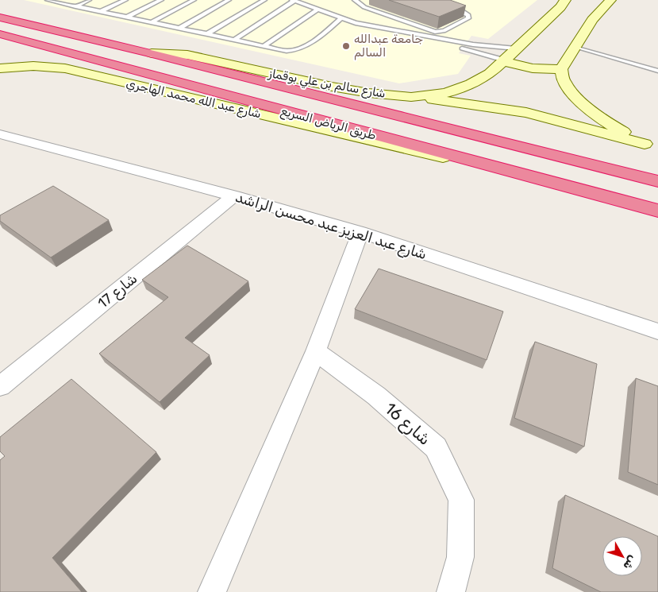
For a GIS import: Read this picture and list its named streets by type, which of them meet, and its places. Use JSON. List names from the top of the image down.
{
  "streets": {
    "highway": ["طريق الرياض السريع"],
    "main road": ["شارع سالم بن علي بوقماز", "شارع عبد الله محمد الهاجري"],
    "street": ["شارع عبد العزيز عبد محسن الراشد", "شارع 17", "شارع 16"]
  },
  "crossings": [
    ["شارع سالم بن علي بوقماز", "طريق الرياض السريع"],
    ["شارع عبد الله محمد الهاجري", "طريق الرياض السريع"],
    ["شارع عبد العزيز عبد محسن الراشد", "شارع 17"]
  ],
  "places": ["جامعة عبدالله السالم"],
  "north": "bottom right"
}
